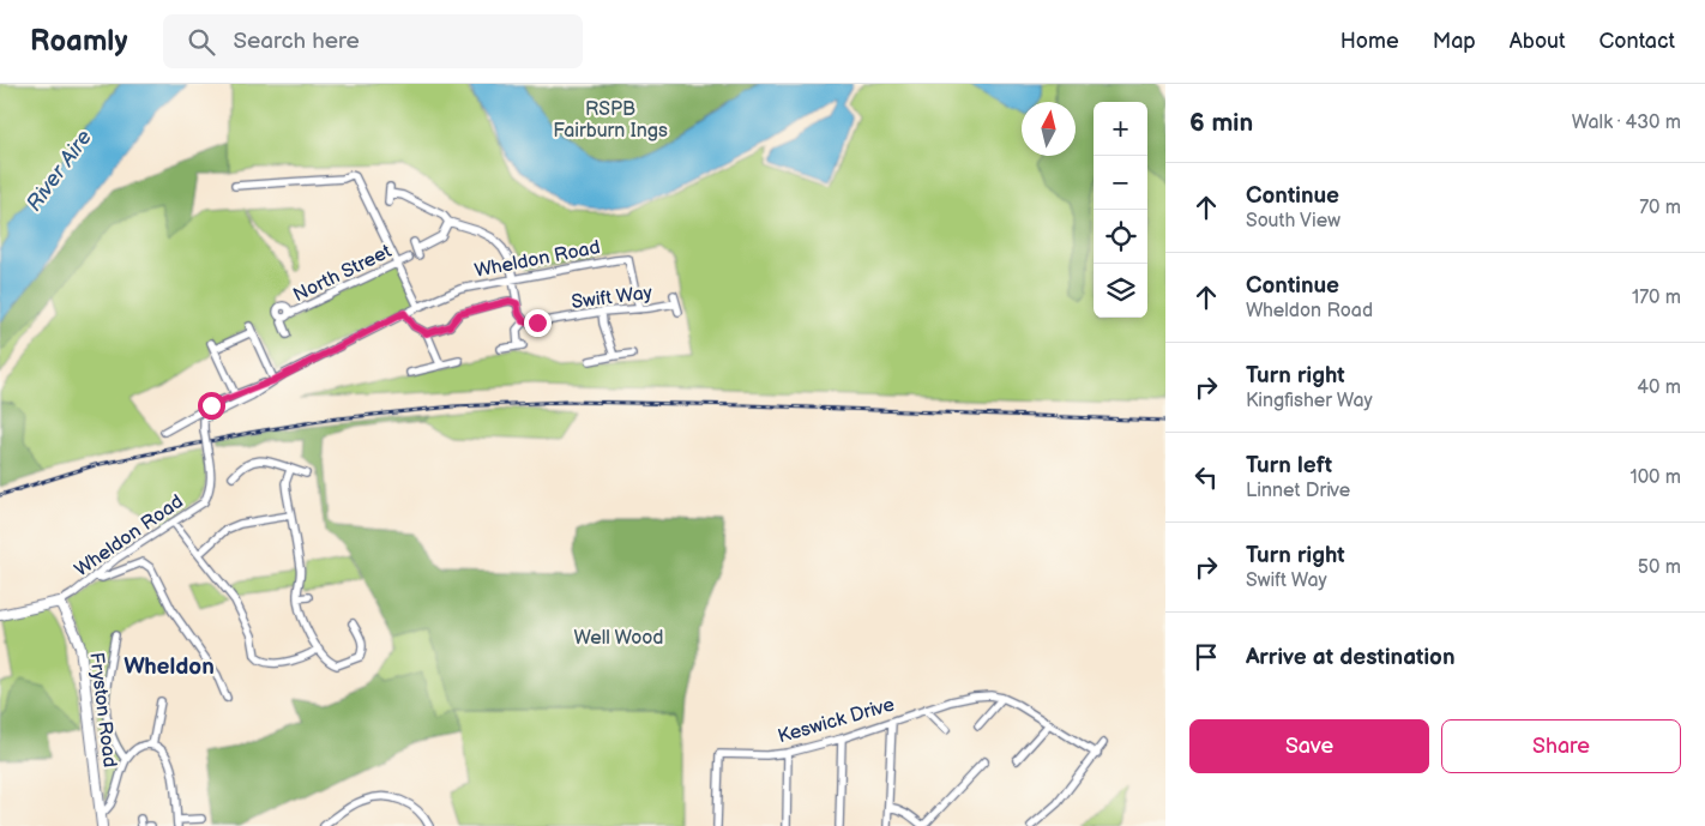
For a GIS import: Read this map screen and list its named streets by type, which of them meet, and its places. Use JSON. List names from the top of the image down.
{
  "streets": {
    "street": [
      "Wheldon Road",
      "North Street",
      "Swift Way",
      "Fryston Road",
      "Keswick Drive"
    ]
  },
  "crossings": [
    ["Wheldon Road", "Swift Way"],
    ["Wheldon Road", "Fryston Road"]
  ],
  "districts": ["Wheldon"],
  "water": ["River Aire"],
  "parks": ["RSPB Fairburn Ings", "Well Wood"],
  "north": "top",
  "page": {
    "header": "Roamly",
    "search": "Search here",
    "nav": [
      "Home",
      "Map",
      "About",
      "Contact"
    ],
    "heading": ["6 min", "Walk · 430 m"],
    "map_buttons": ["+", "−"],
    "list": [
      ["Continue", "South View", "70 m"],
      ["Continue", "Wheldon Road", "170 m"],
      ["Turn right", "Kingfisher Way", "40 m"],
      ["Turn left", "Linnet Drive", "100 m"],
      ["Turn right", "Swift Way", "50 m"],
      "Arrive at destination"
    ],
    "buttons": ["Save", "Share"]
  }
}
